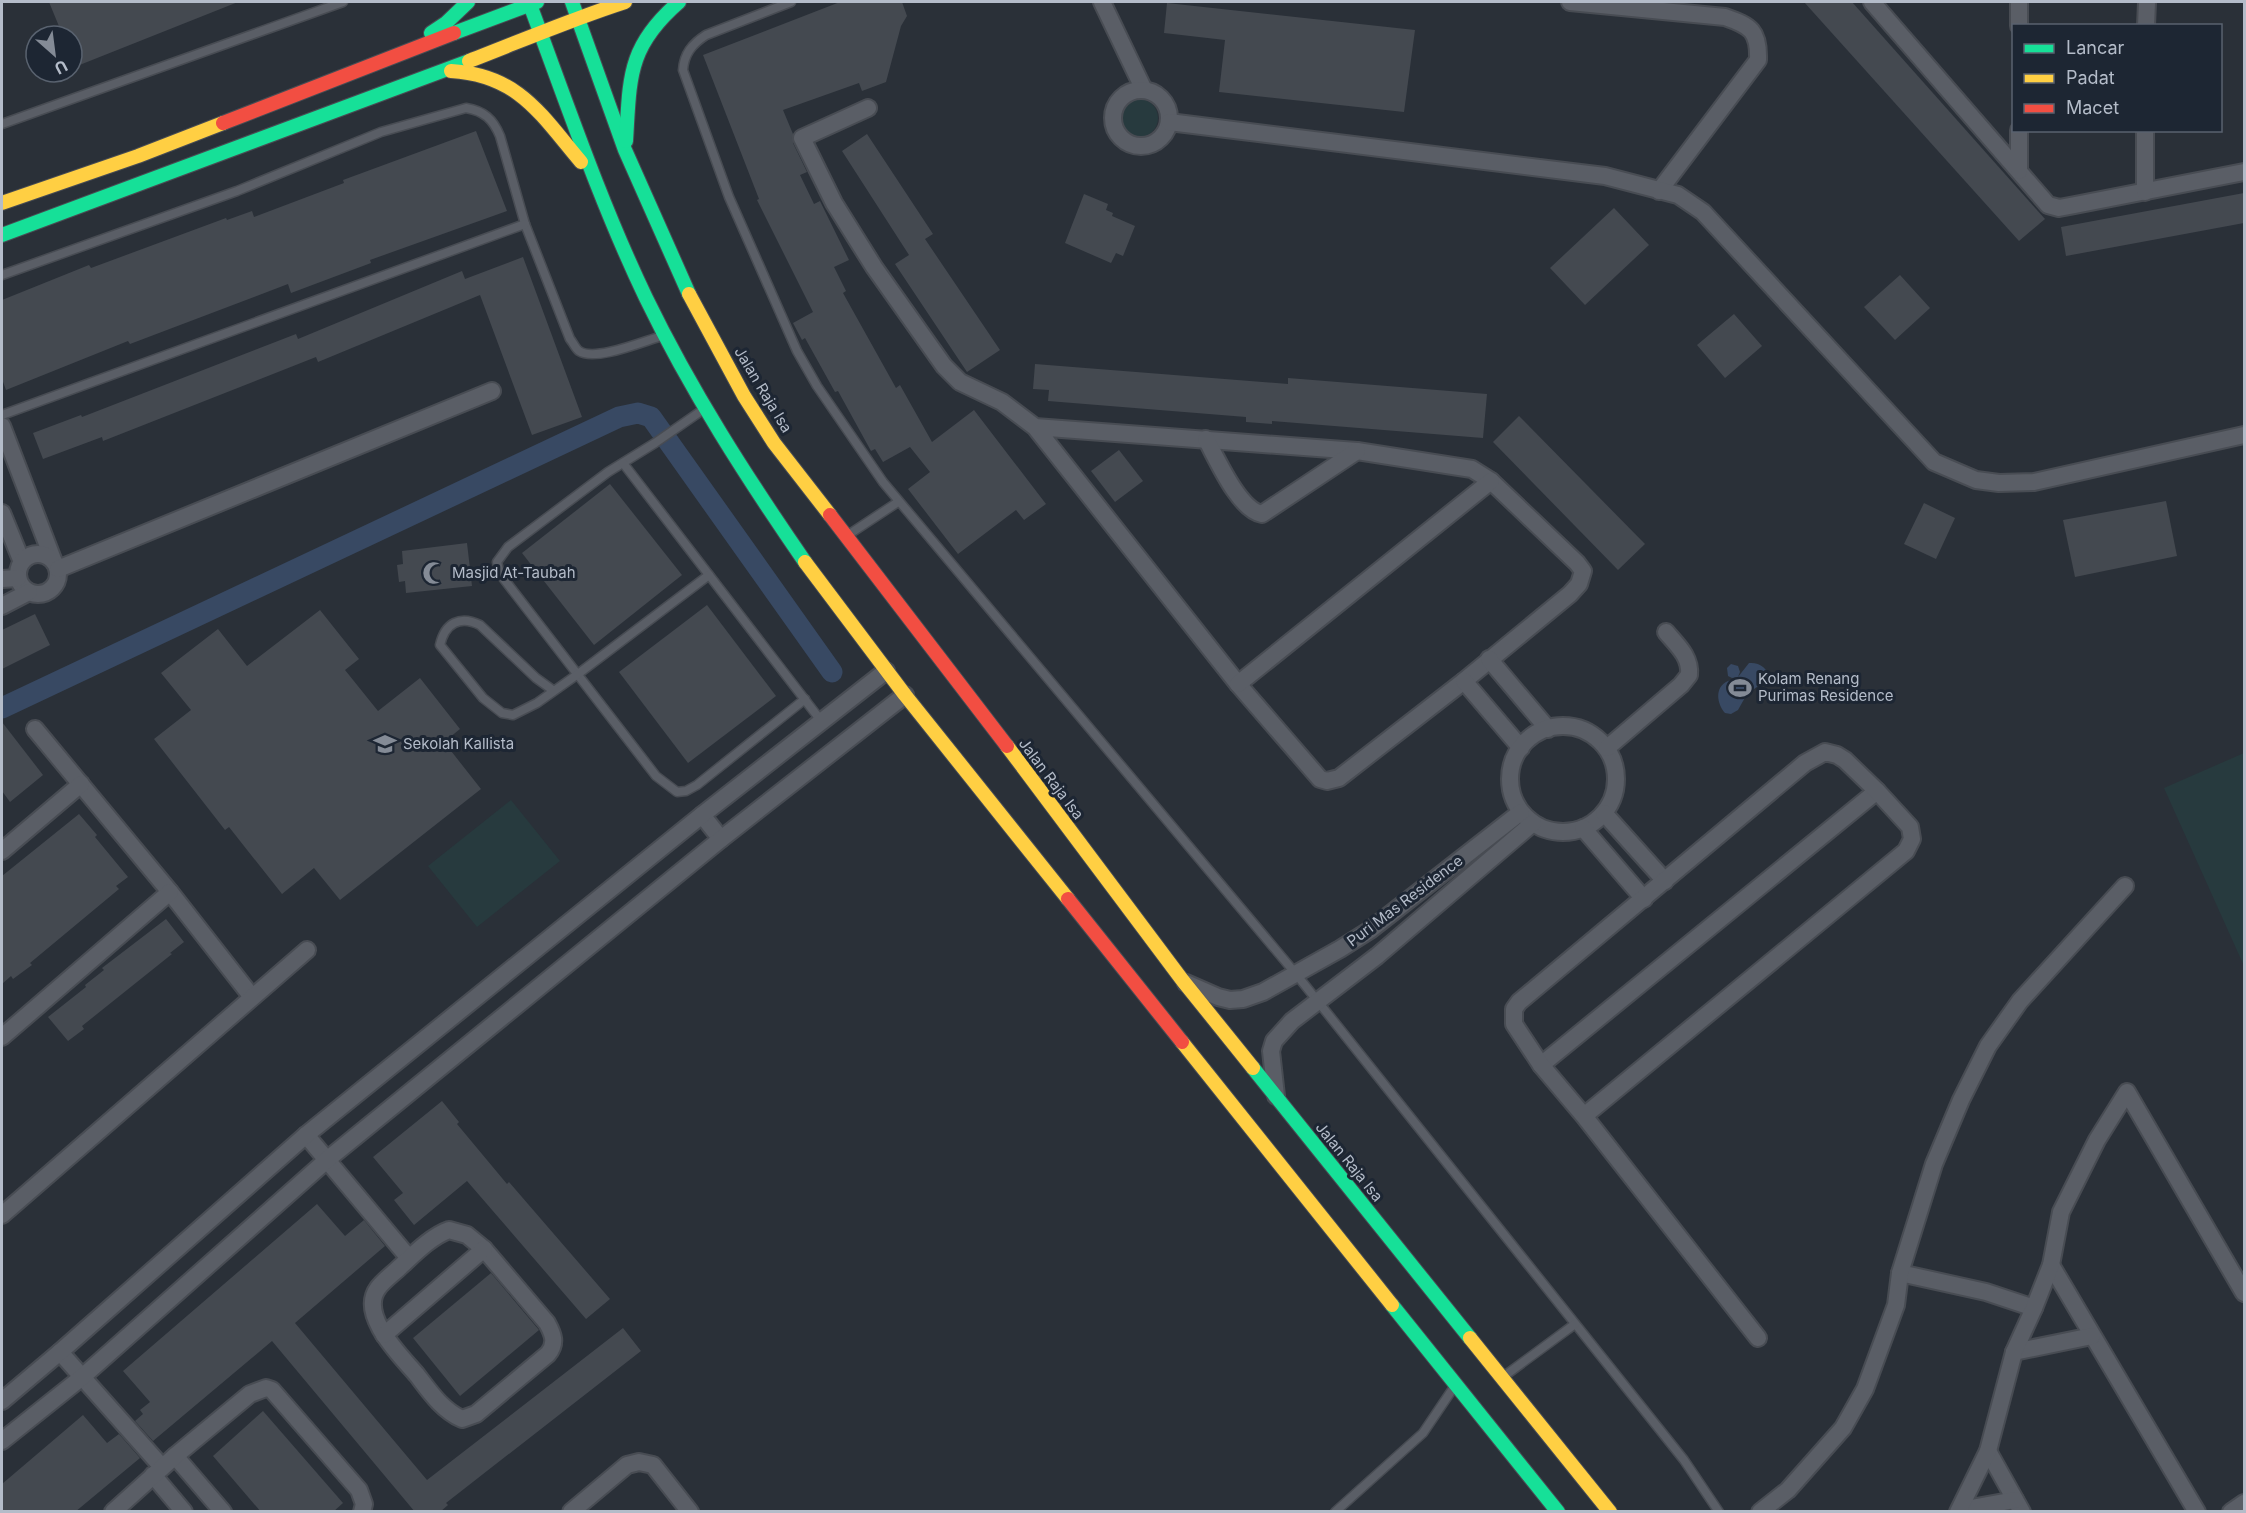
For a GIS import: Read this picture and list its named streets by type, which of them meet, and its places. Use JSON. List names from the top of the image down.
{
  "streets": {
    "main road": ["Jalan Raja Isa"],
    "street": ["Puri Mas Residence"]
  },
  "crossings": [
    ["Jalan Raja Isa", "Puri Mas Residence"]
  ],
  "places": {
    "mosque": ["Masjid At-Taubah"],
    "sports": ["Kolam Renang Purimas Residence"],
    "school or university": ["Sekolah Kallista"]
  },
  "legend": ["Lancar", "Padat", "Macet"],
  "north": "bottom right"
}
